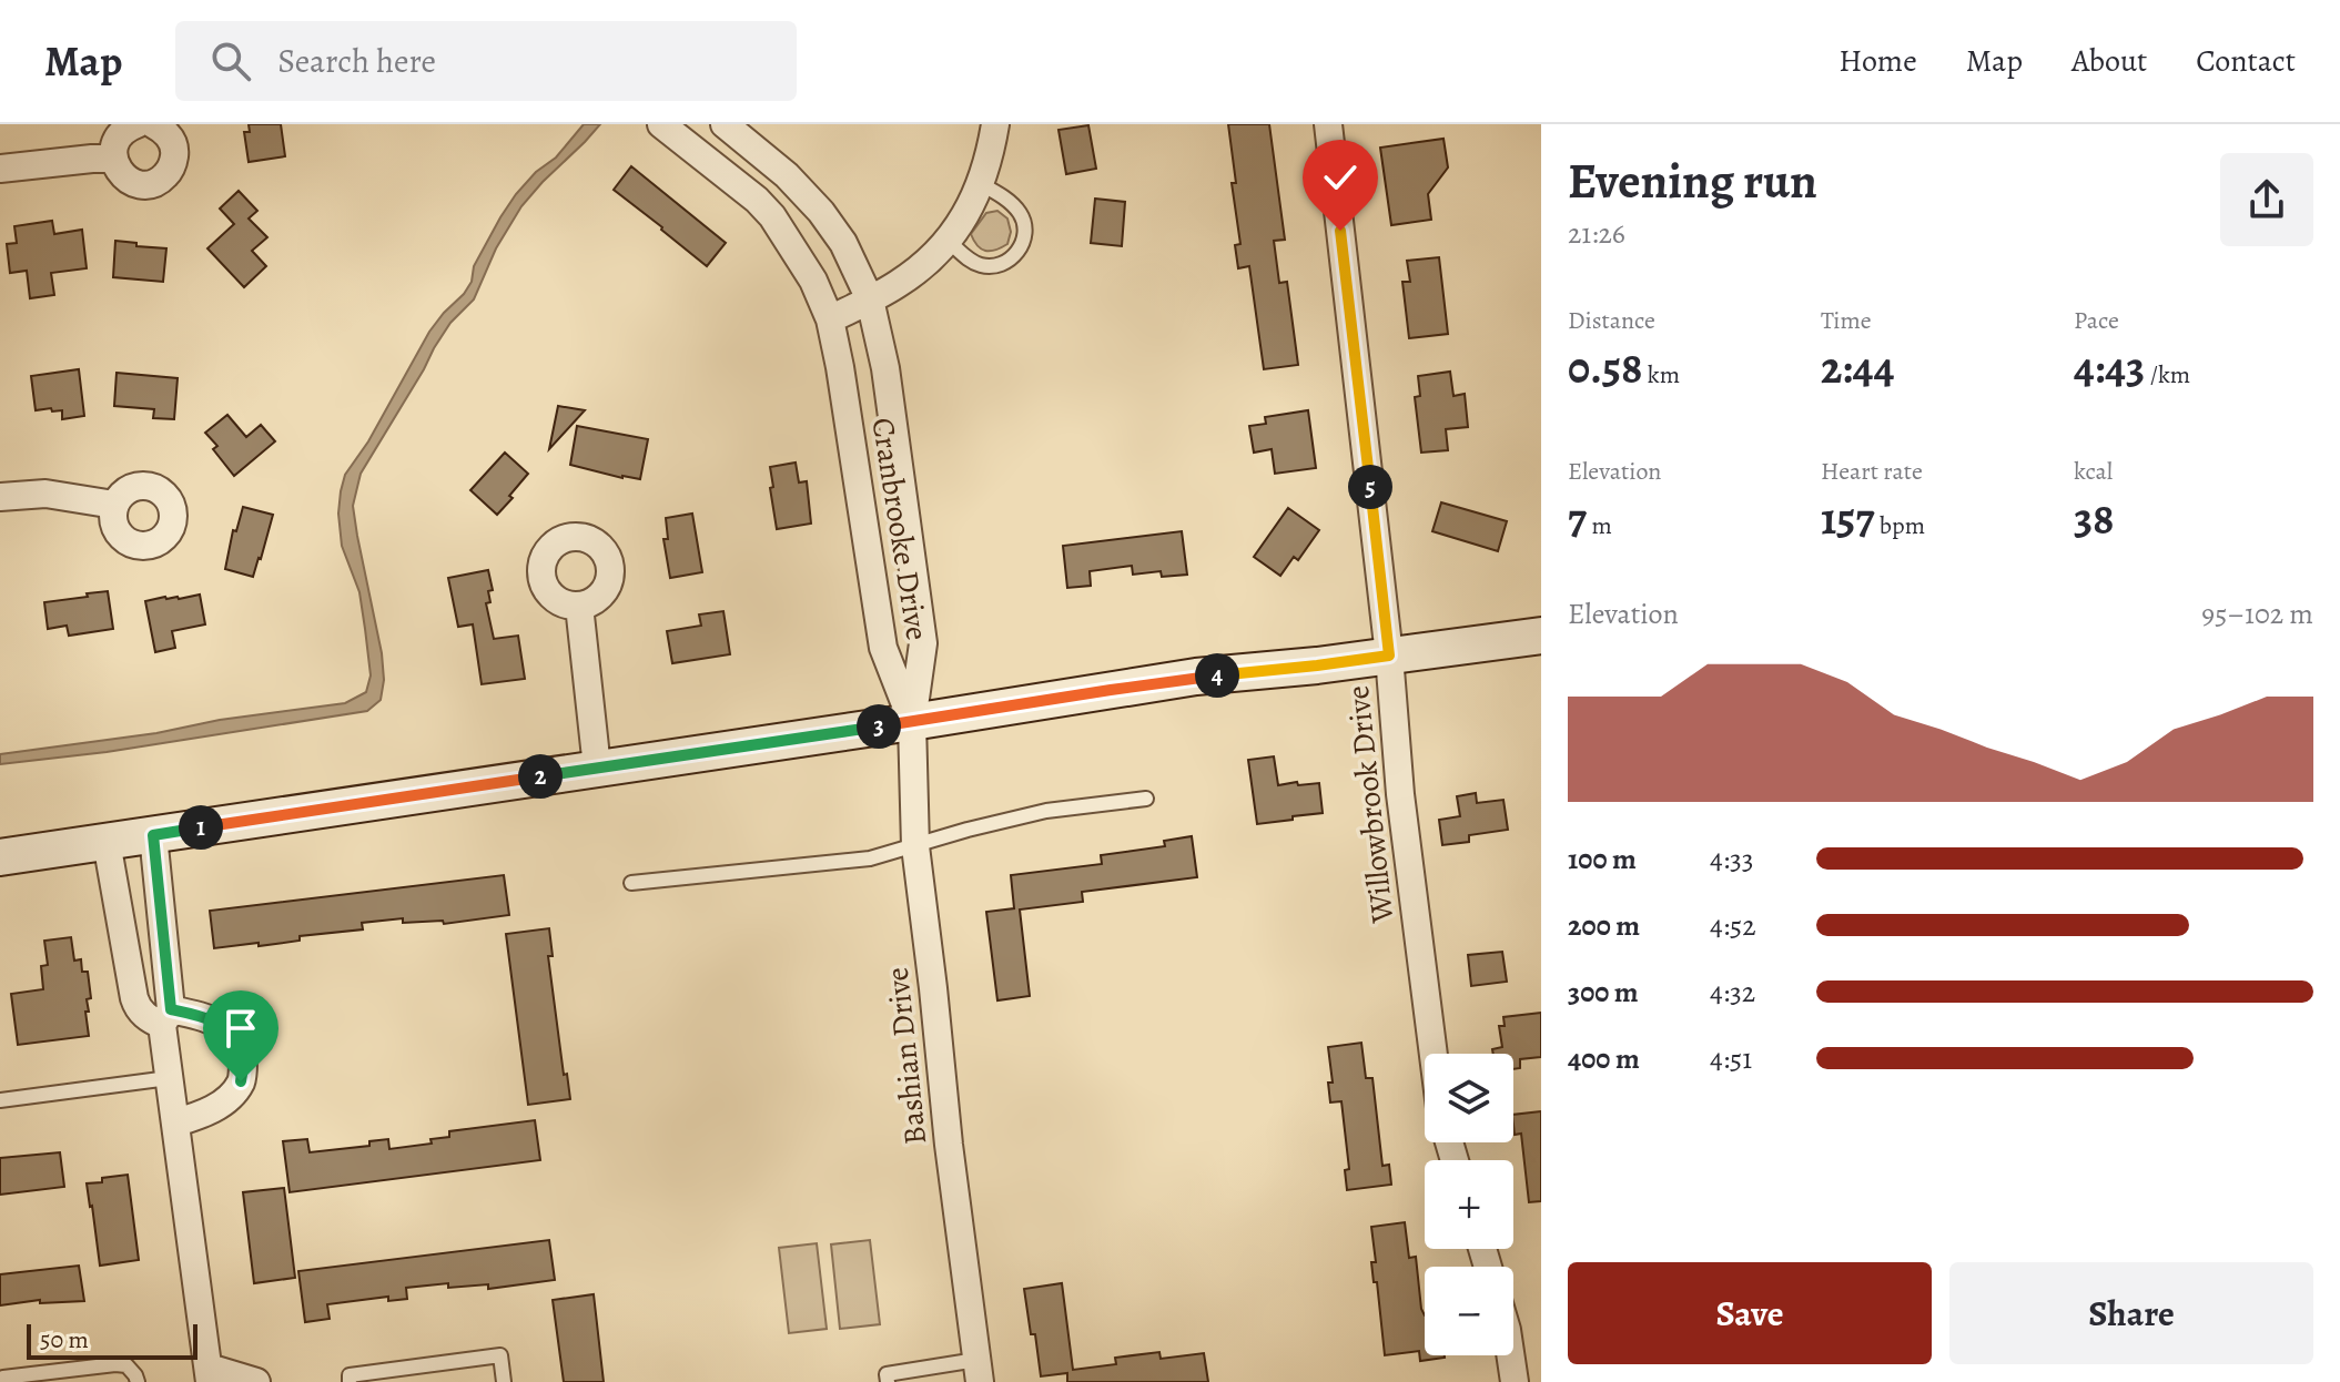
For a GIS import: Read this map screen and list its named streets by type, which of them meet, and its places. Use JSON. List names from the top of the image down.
{
  "streets": {
    "street": ["Cranbrooke Drive", "Willowbrook Drive", "Bashian Drive"]
  },
  "crossings": [
    ["Cranbrooke Drive", "Bashian Drive"]
  ],
  "scale_bar": "50 m",
  "page": {
    "header": "Map",
    "search": "Search here",
    "nav": [
      "Home",
      "Map",
      "About",
      "Contact"
    ],
    "heading": ["Evening run", "21:26"],
    "stats": [
      ["Distance", "0.58 km"],
      ["Time", "2:44"],
      ["Pace", "4:43 /km"],
      ["Elevation", "7 m"],
      ["Heart rate", "157 bpm"],
      ["kcal", "38"]
    ],
    "pins": [
      "5",
      "4",
      "3",
      "2",
      "1"
    ],
    "chart": ["Elevation", "95–102 m"],
    "list": [
      {
        "name": "100 m",
        "note": "4:33"
      },
      {
        "name": "200 m",
        "note": "4:52"
      },
      {
        "name": "300 m",
        "note": "4:32"
      },
      {
        "name": "400 m",
        "note": "4:51"
      }
    ],
    "map_buttons": ["+", "−"],
    "buttons": ["Save", "Share"],
    "scale": "50 m"
  }
}
